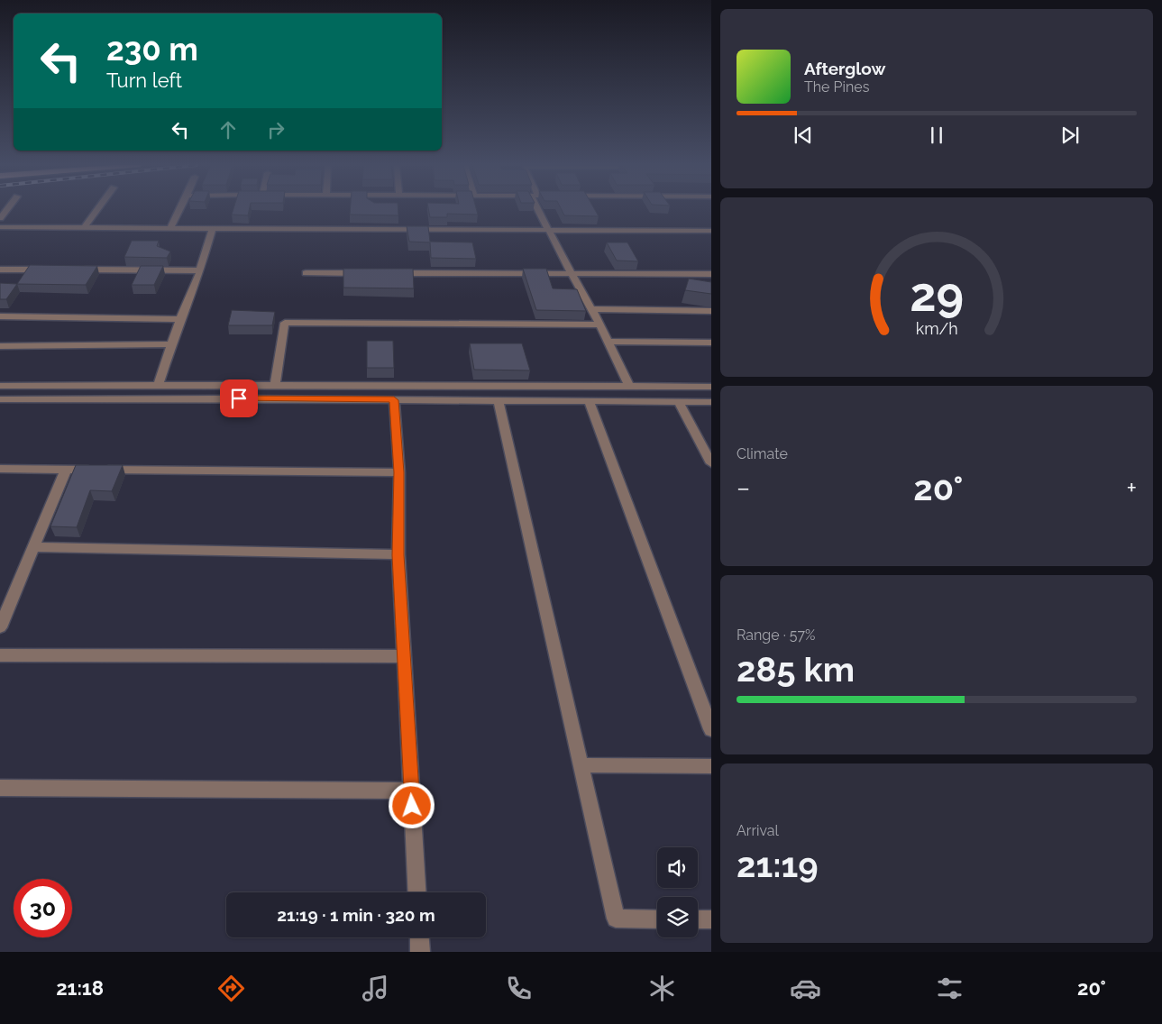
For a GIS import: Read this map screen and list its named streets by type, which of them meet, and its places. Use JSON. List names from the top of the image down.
{
  "page": {
    "turn": ["230 m", "Turn left"],
    "song": ["Afterglow", "The Pines"],
    "tile": [
      "Climate",
      ["Range · 57%", "285 km"],
      ["Arrival", "21:19"]
    ],
    "heat": ["−", "20°", "+"],
    "limit": "30",
    "trip": "21:19 · 1 min · 320 m",
    "tabs": ["21:18", "20°"],
    "gauge": ["29", "km/h"]
  }
}
